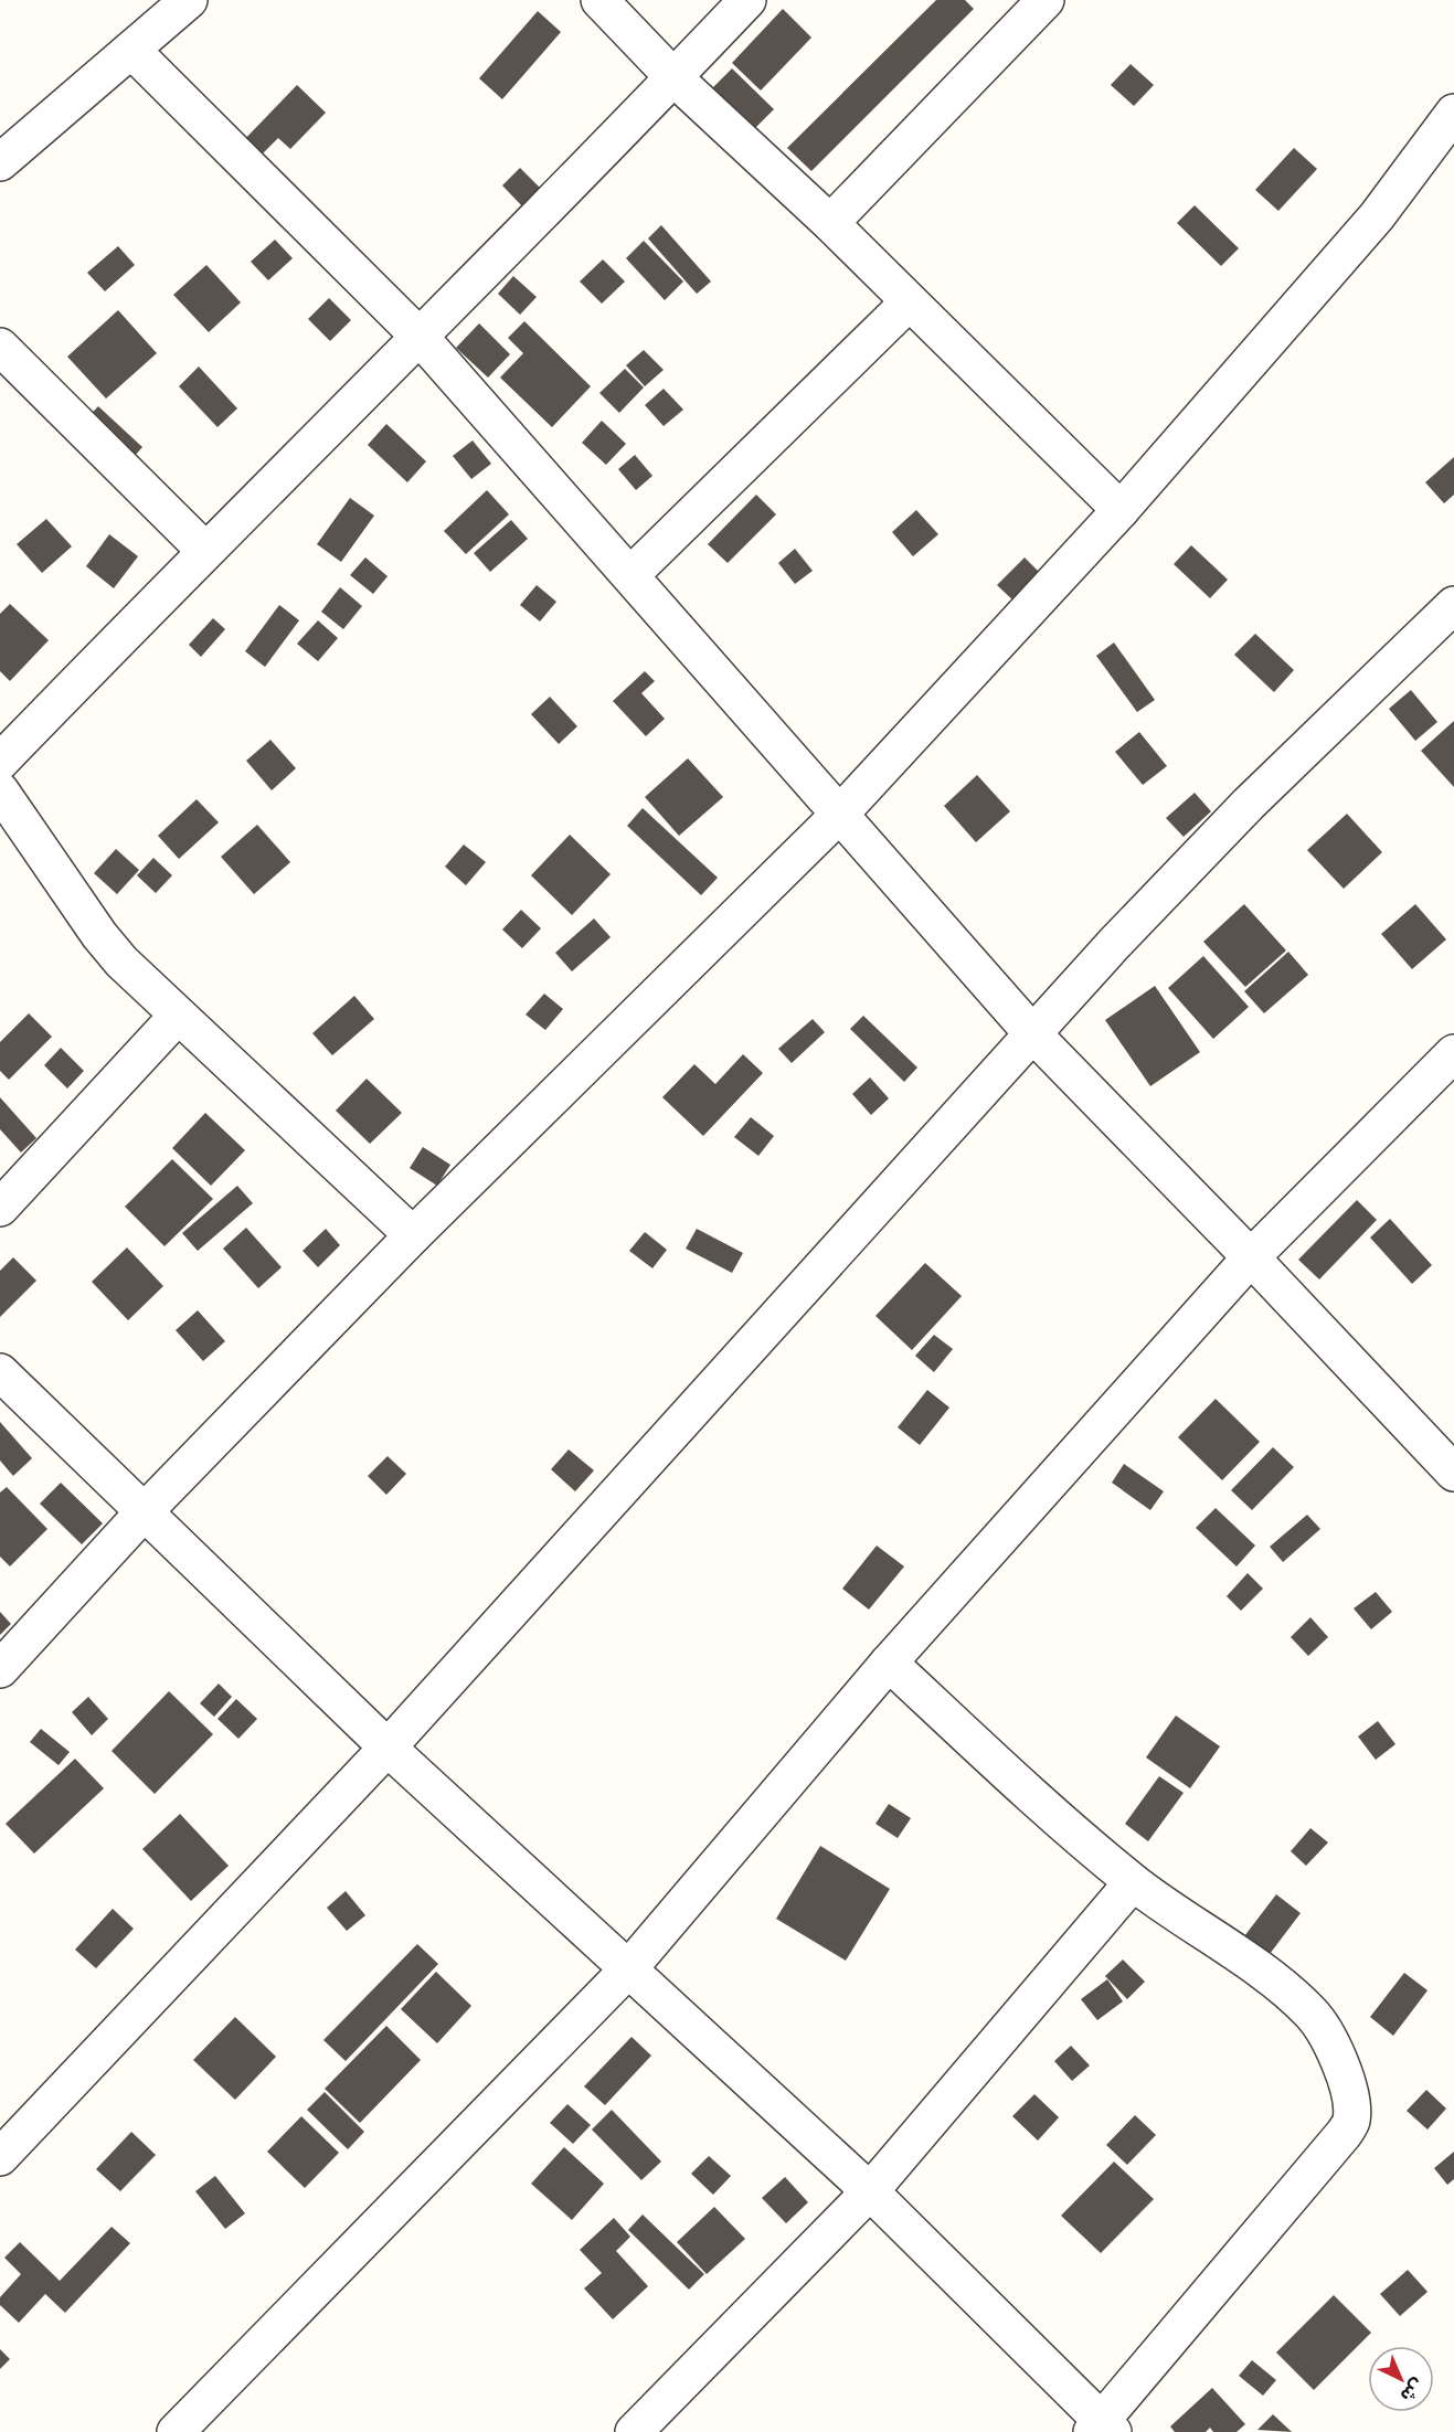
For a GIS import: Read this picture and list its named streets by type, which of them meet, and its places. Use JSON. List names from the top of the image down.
{
  "north": "bottom right"
}
